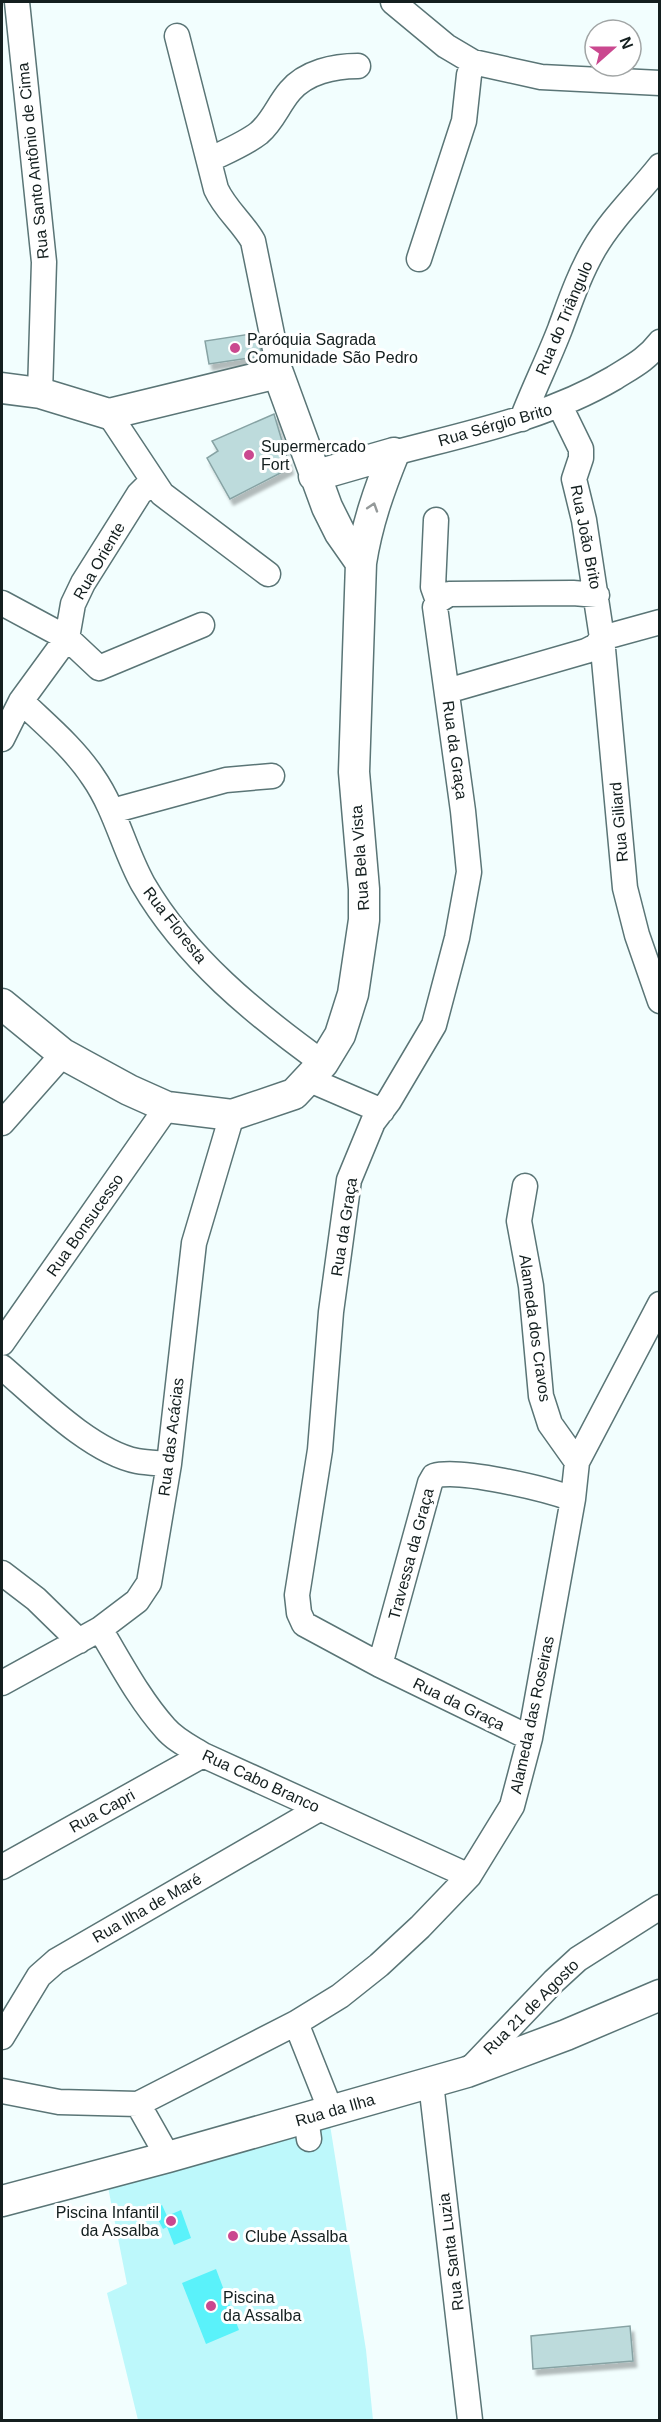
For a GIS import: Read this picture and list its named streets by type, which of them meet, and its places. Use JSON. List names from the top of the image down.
{
  "streets": {
    "main road": ["Rua Sérgio Brito", "Rua Bela Vista", "Rua da Ilha"],
    "street": [
      "Rua Santo Antônio de Cima",
      "Rua do Triângulo",
      "Rua João Brito",
      "Rua Oriente",
      "Rua da Graça",
      "Rua Giliard",
      "Rua Floresta",
      "Rua Bonsucesso",
      "Alameda dos Cravos",
      "Rua das Acácias",
      "Travessa da Graça",
      "Alameda das Roseiras",
      "Rua Cabo Branco",
      "Rua Capri",
      "Rua Ilha de Maré",
      "Rua 21 de Agosto",
      "Rua Santa Luzia"
    ]
  },
  "crossings": [
    ["Rua do Triângulo", "Rua Sérgio Brito"],
    ["Rua Sérgio Brito", "Rua João Brito"],
    ["Rua Sérgio Brito", "Rua Bela Vista"],
    ["Rua João Brito", "Rua Giliard"],
    ["Rua Oriente", "Rua Floresta"],
    ["Rua da Graça", "Rua Floresta"],
    ["Rua da Graça", "Travessa da Graça"],
    ["Rua da Graça", "Alameda das Roseiras"],
    ["Rua Bela Vista", "Rua Floresta"],
    ["Rua Bela Vista", "Rua Bonsucesso"],
    ["Rua Bela Vista", "Rua das Acácias"],
    ["Alameda dos Cravos", "Alameda das Roseiras"],
    ["Rua das Acácias", "Rua Cabo Branco"],
    ["Travessa da Graça", "Alameda das Roseiras"],
    ["Alameda das Roseiras", "Rua Cabo Branco"],
    ["Rua Cabo Branco", "Rua Capri"],
    ["Rua Cabo Branco", "Rua Ilha de Maré"],
    ["Rua 21 de Agosto", "Rua da Ilha"],
    ["Rua da Ilha", "Rua Santa Luzia"]
  ],
  "places": [
    "Paróquia Sagrada Comunidade São Pedro",
    "Supermercado Fort",
    "Piscina Infantil da Assalba",
    "Clube Assalba",
    "Piscina da Assalba"
  ],
  "north": "right"
}
